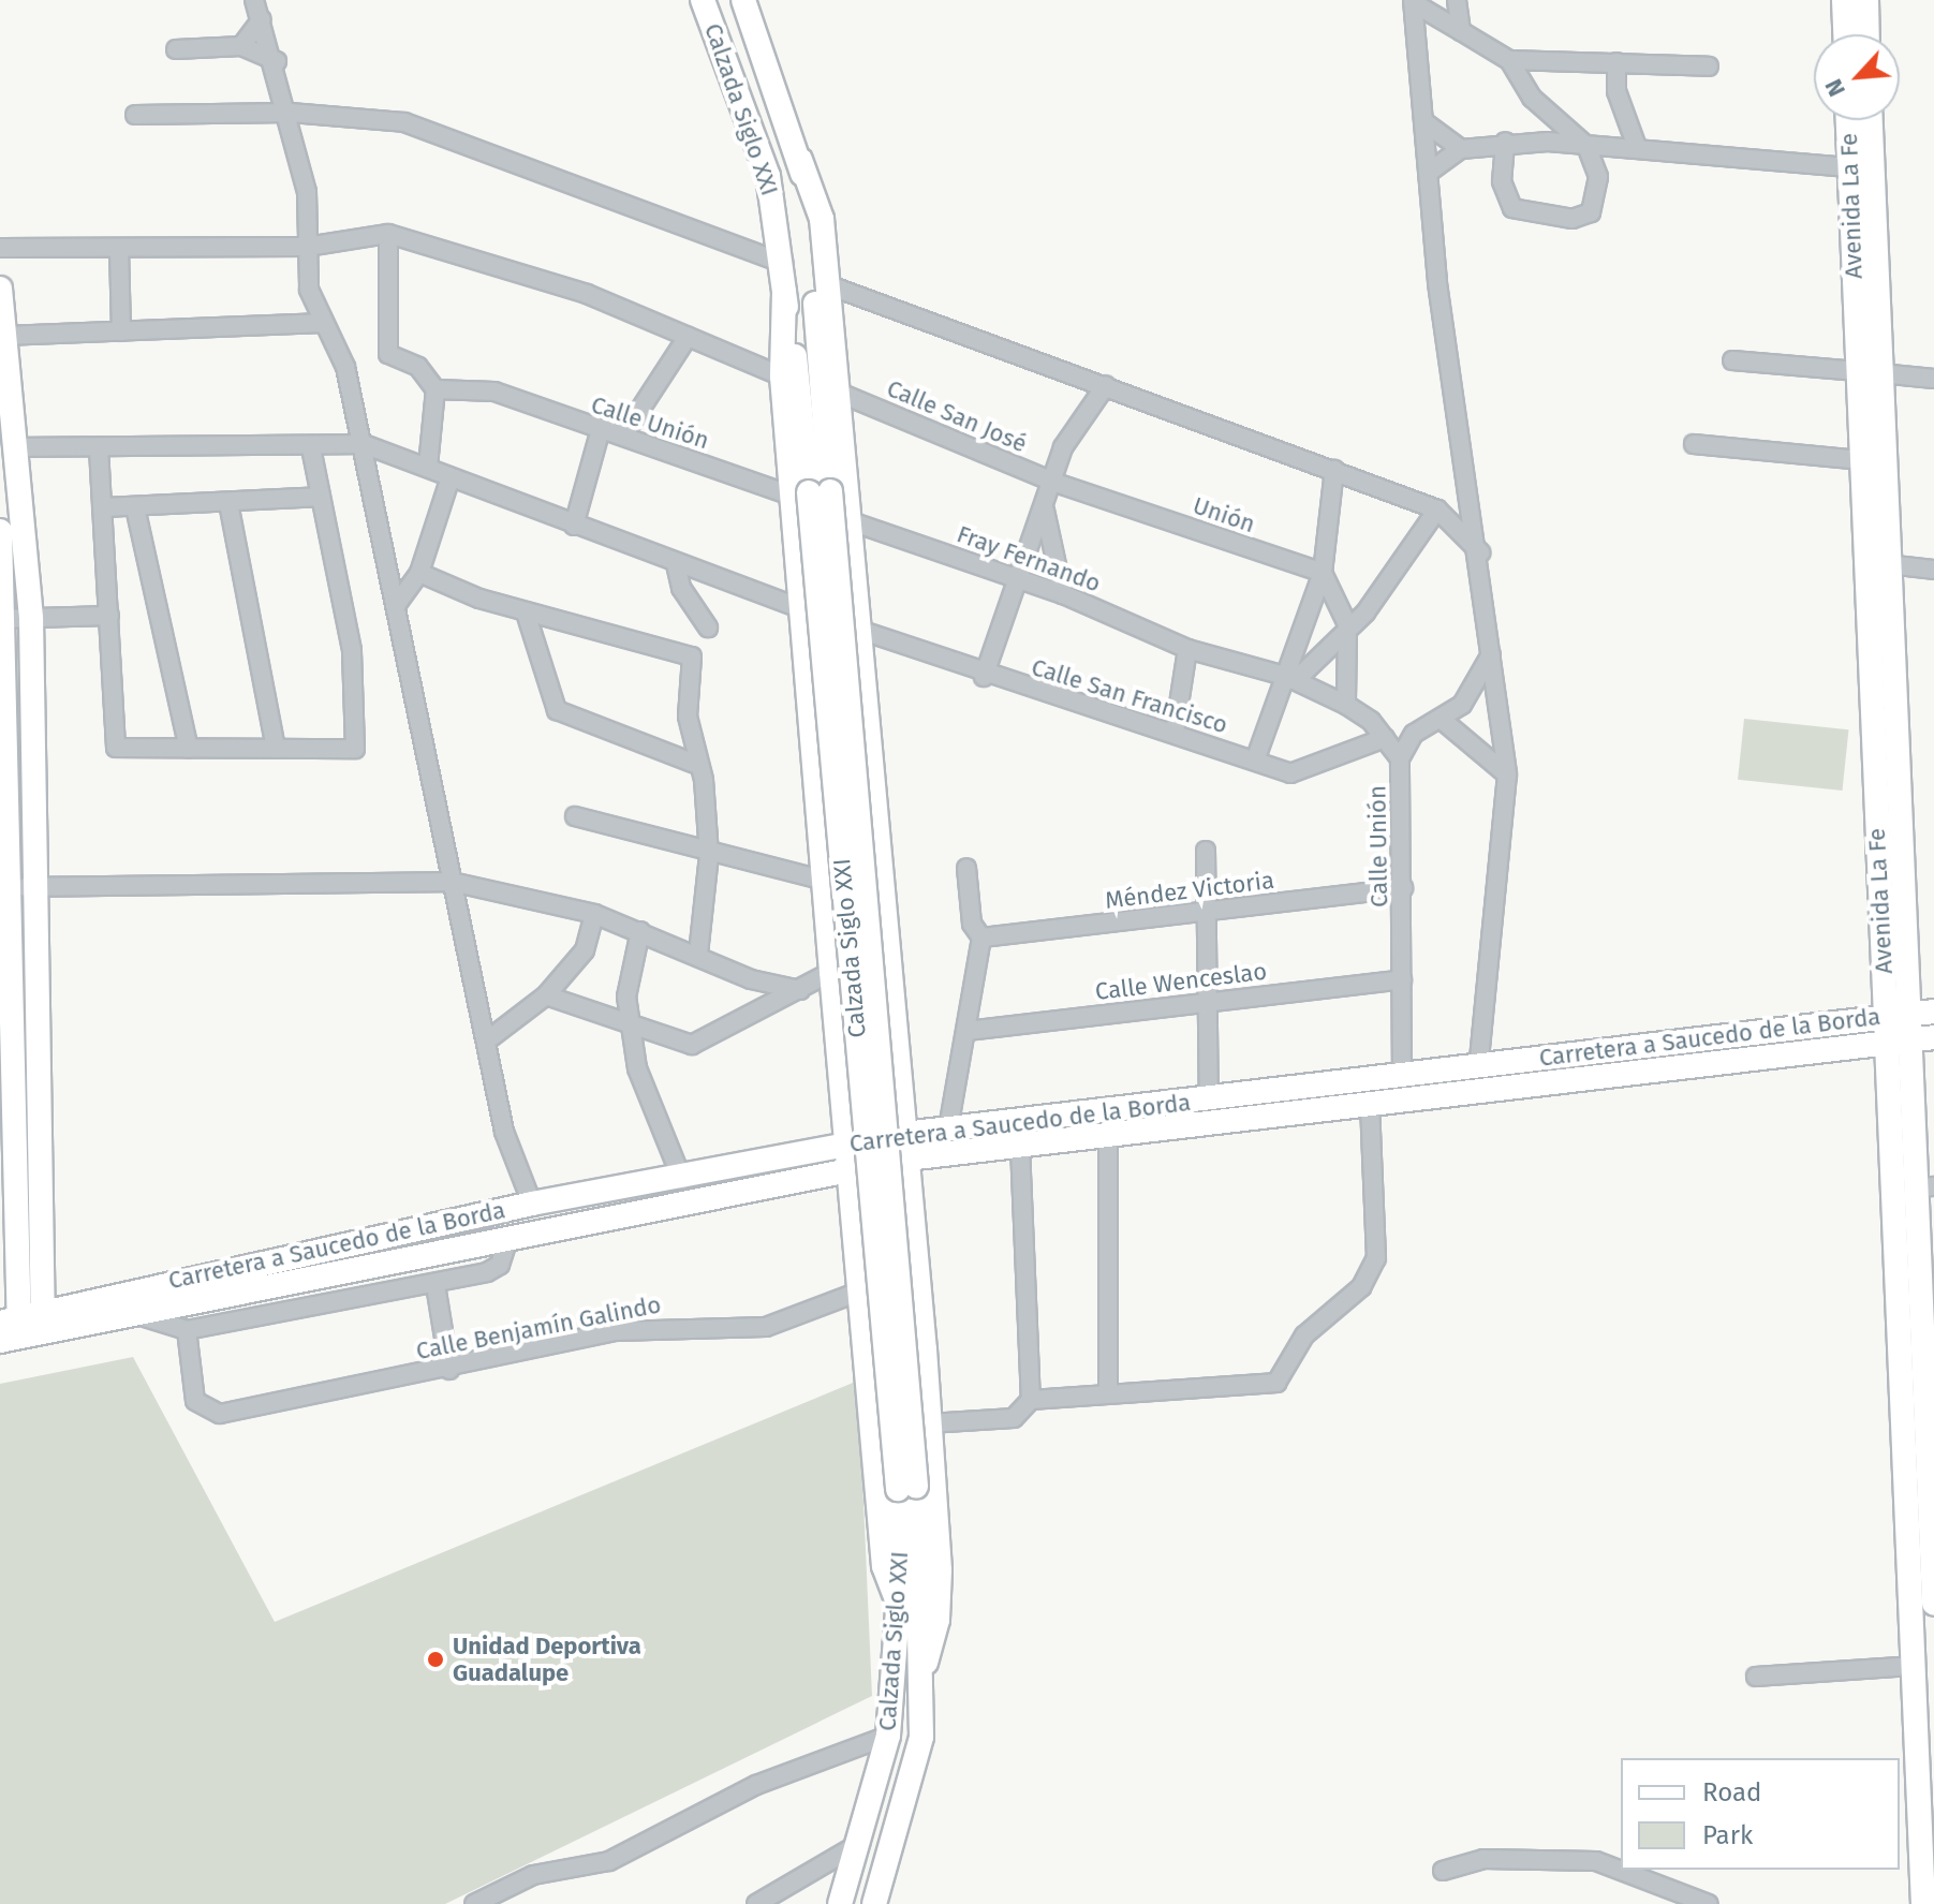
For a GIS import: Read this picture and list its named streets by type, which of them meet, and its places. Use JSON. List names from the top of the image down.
{
  "streets": {
    "street": [
      "Calzada Siglo XXI",
      "Avenida La Fe",
      "Calle San José",
      "Calle Unión",
      "Unión",
      "Fray Fernando",
      "Calle San Francisco",
      "Méndez Victoria",
      "Calle Wenceslao",
      "Carretera a Saucedo de la Borda",
      "Calle Benjamín Galindo"
    ]
  },
  "crossings": [
    ["Calzada Siglo XXI", "Calle San José"],
    ["Calzada Siglo XXI", "Calle Unión"],
    ["Calzada Siglo XXI", "Fray Fernando"],
    ["Calzada Siglo XXI", "Calle San Francisco"],
    ["Calzada Siglo XXI", "Carretera a Saucedo de la Borda"],
    ["Avenida La Fe", "Carretera a Saucedo de la Borda"],
    ["Calle San José", "Unión"],
    ["Calle Unión", "Fray Fernando"],
    ["Calle Unión", "Méndez Victoria"],
    ["Calle Unión", "Calle Wenceslao"],
    ["Calle Unión", "Carretera a Saucedo de la Borda"],
    ["Fray Fernando", "Calle San Francisco"]
  ],
  "places": ["Unidad Deportiva Guadalupe"],
  "legend": ["Road", "Park"],
  "north": "bottom left"
}
